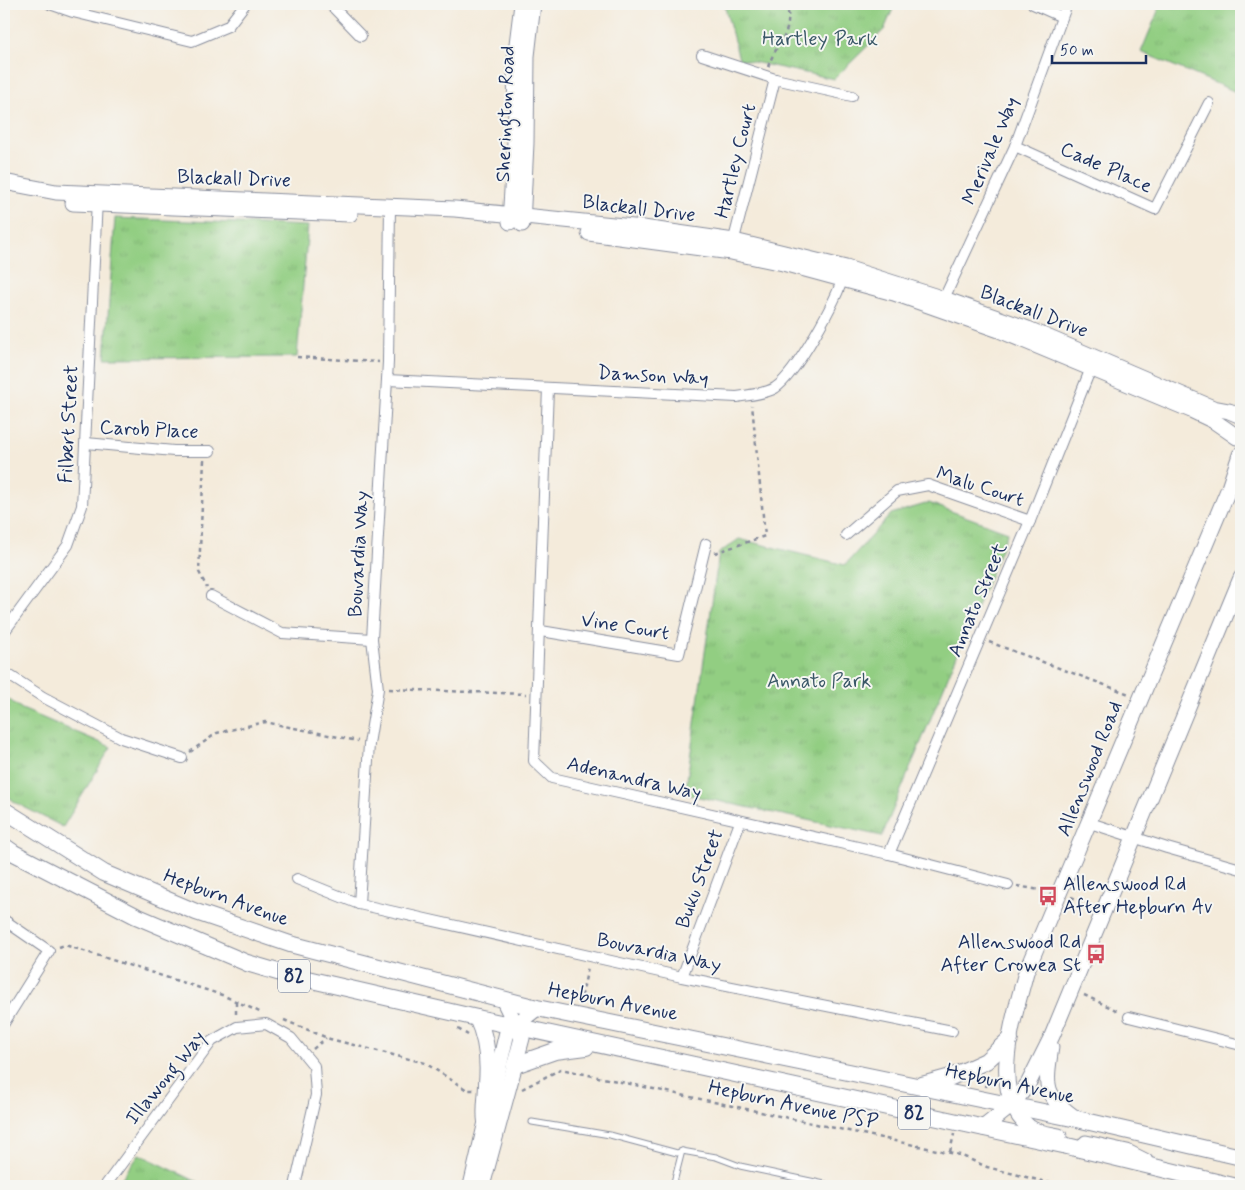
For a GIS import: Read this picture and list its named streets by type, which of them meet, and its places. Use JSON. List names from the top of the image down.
{
  "streets": {
    "main road": ["Hepburn Avenue", "82"],
    "street": [
      "Sherington Road",
      "Merivale Way",
      "Hartley Court",
      "Cade Place",
      "Blackall Drive",
      "Damson Way",
      "Filbert Street",
      "Carob Place",
      "Malu Court",
      "Bouvardia Way",
      "Annato Street",
      "Vine Court",
      "Allenswood Road",
      "Adenandra Way",
      "Buku Street",
      "Illawong Way"
    ],
    "path": ["Hepburn Avenue PSP"]
  },
  "crossings": [
    ["Sherington Road", "Blackall Drive"],
    ["Merivale Way", "Cade Place"],
    ["Merivale Way", "Blackall Drive"],
    ["Hartley Court", "Blackall Drive"],
    ["Blackall Drive", "Damson Way"],
    ["Blackall Drive", "Filbert Street"],
    ["Blackall Drive", "Bouvardia Way"],
    ["Blackall Drive", "Annato Street"],
    ["Damson Way", "Bouvardia Way"],
    ["Damson Way", "Adenandra Way"],
    ["Filbert Street", "Carob Place"],
    ["Malu Court", "Annato Street"],
    ["Bouvardia Way", "Buku Street"],
    ["Annato Street", "Adenandra Way"],
    ["Vine Court", "Adenandra Way"],
    ["Allenswood Road", "Hepburn Avenue"],
    ["Allenswood Road", "82"],
    ["Adenandra Way", "Buku Street"]
  ],
  "parks": ["Hartley Park", "Annato Park"],
  "places": {
    "bus stop": ["Allenswood Rd After Hepburn Av", "Allenswood Rd After Crowea St"]
  },
  "scale_bar": "50 m"
}
